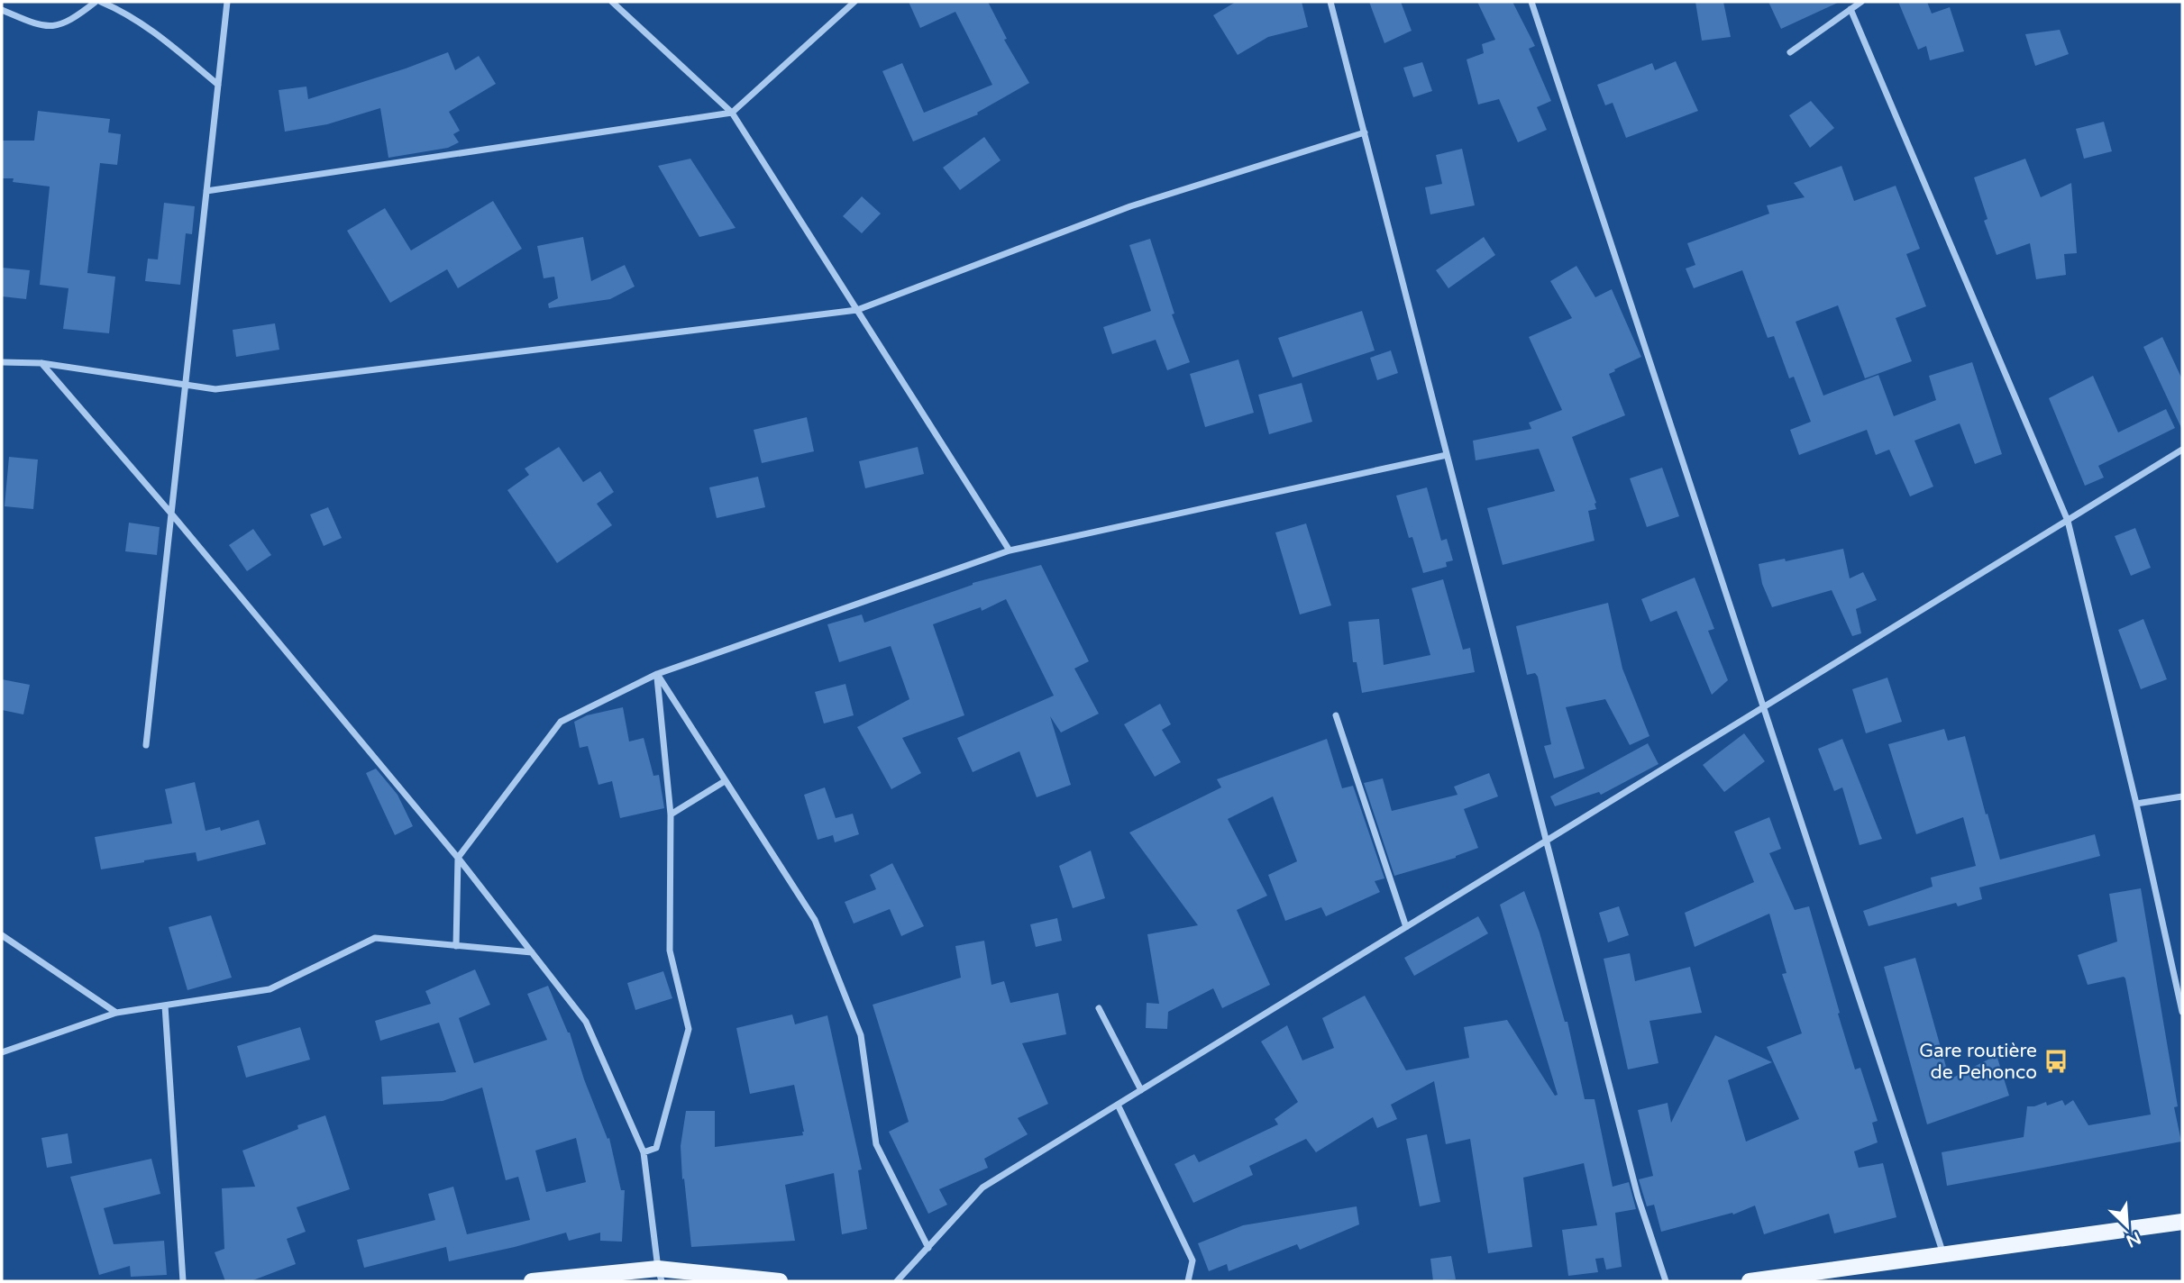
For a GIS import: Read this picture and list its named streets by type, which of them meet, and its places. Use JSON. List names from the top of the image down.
{
  "places": {
    "bus stop": ["Gare routière de Pehonco"]
  },
  "north": "bottom right"
}
